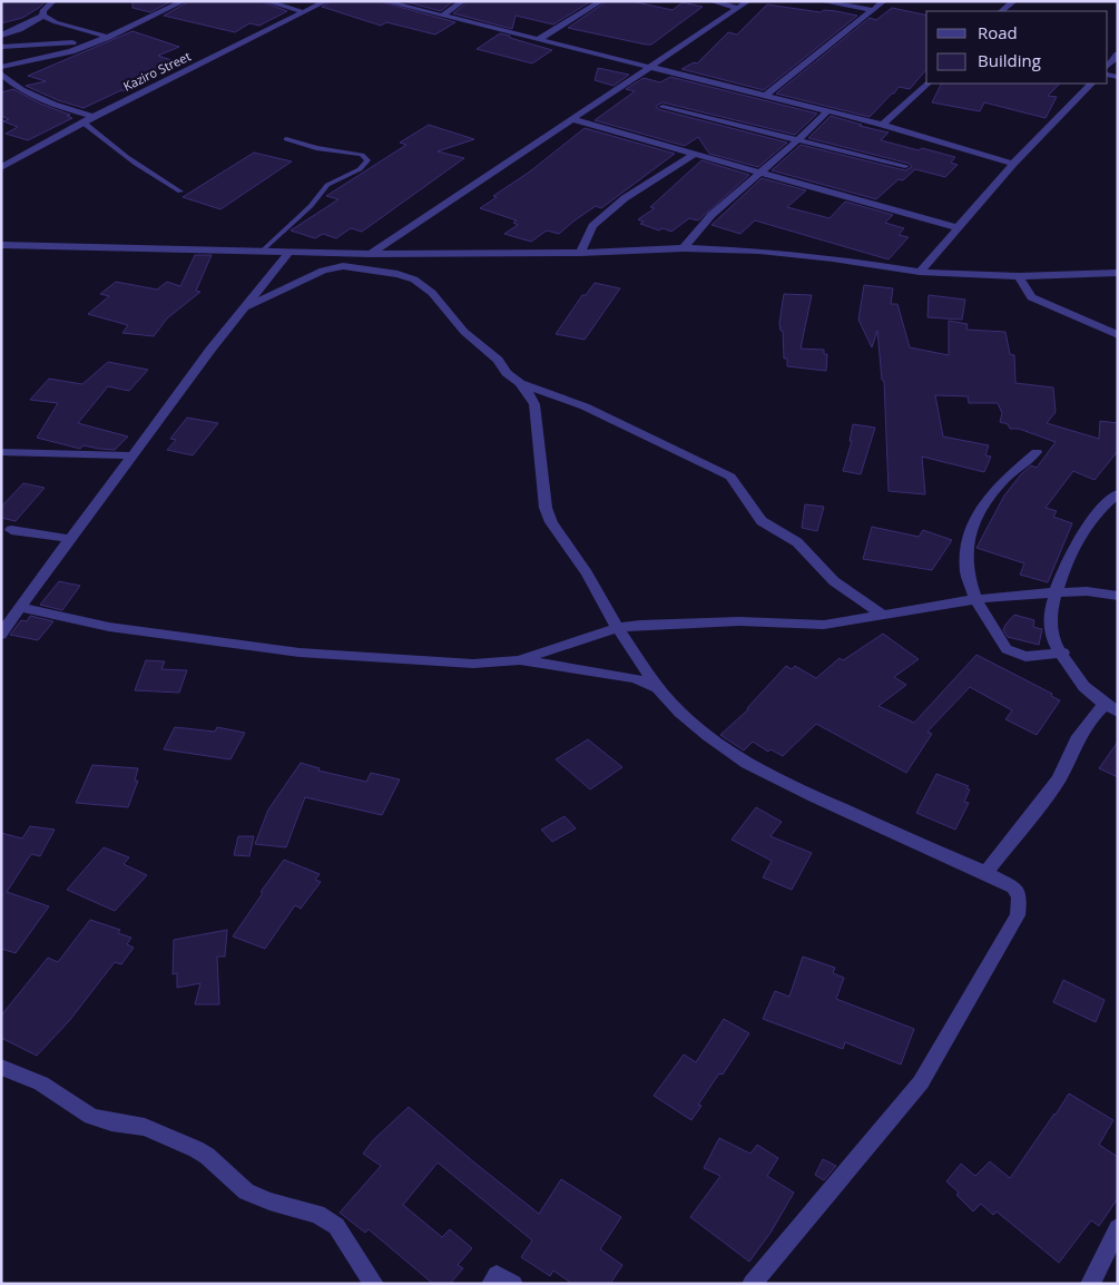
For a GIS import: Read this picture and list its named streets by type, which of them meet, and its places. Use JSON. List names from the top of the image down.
{
  "streets": {
    "street": ["Kaziro Street"]
  },
  "legend": ["Road", "Building"]
}
